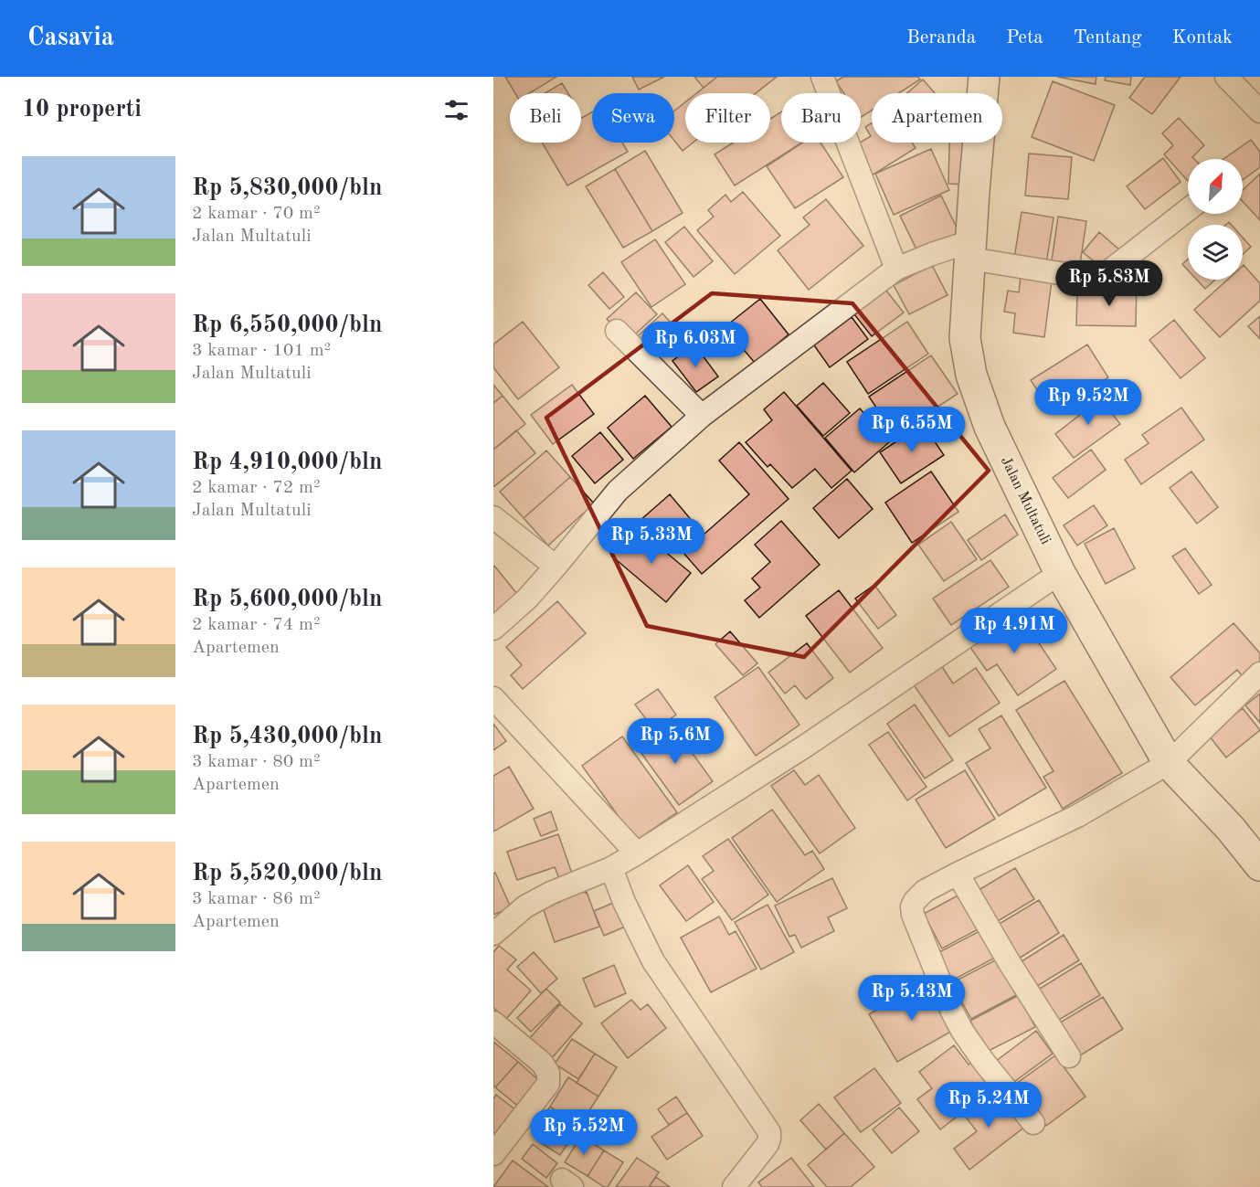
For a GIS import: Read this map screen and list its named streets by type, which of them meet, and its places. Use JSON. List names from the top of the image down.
{
  "streets": {
    "main road": ["Jalan Multatuli"]
  },
  "north": "top right",
  "page": {
    "header": "Casavia",
    "nav": [
      "Beranda",
      "Peta",
      "Tentang",
      "Kontak"
    ],
    "heading": "10 properti",
    "chip": [
      "Beli",
      "Sewa",
      "Filter",
      "Baru",
      "Apartemen"
    ],
    "list": [
      {
        "name": "Rp 5,830,000/bln",
        "note": "2 kamar · 70 m² · Jalan Multatuli"
      },
      {
        "name": "Rp 6,550,000/bln",
        "note": "3 kamar · 101 m² · Jalan Multatuli"
      },
      {
        "name": "Rp 4,910,000/bln",
        "note": "2 kamar · 72 m² · Jalan Multatuli"
      },
      {
        "name": "Rp 5,600,000/bln",
        "note": "2 kamar · 74 m² · Apartemen"
      },
      {
        "name": "Rp 5,430,000/bln",
        "note": "3 kamar · 80 m² · Apartemen"
      },
      {
        "name": "Rp 5,520,000/bln",
        "note": "3 kamar · 86 m² · Apartemen"
      }
    ],
    "price": [
      "Rp 5.83M",
      "Rp 6.03M",
      "Rp 9.52M",
      "Rp 6.55M",
      "Rp 5.33M",
      "Rp 4.91M",
      "Rp 5.6M",
      "Rp 5.43M",
      "Rp 5.24M",
      "Rp 5.52M"
    ]
  }
}
